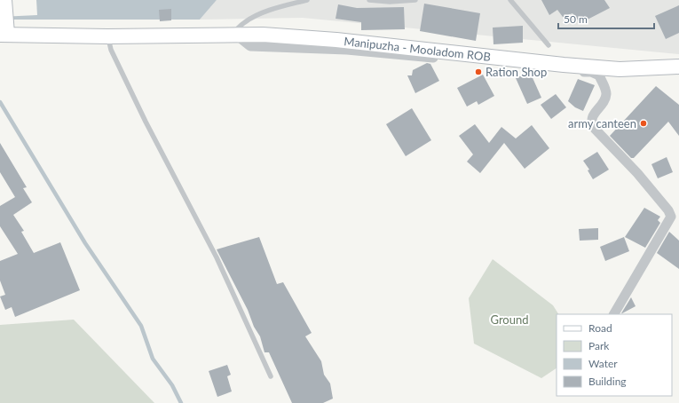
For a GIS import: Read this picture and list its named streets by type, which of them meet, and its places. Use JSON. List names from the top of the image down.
{
  "streets": {
    "main road": ["Manipuzha - Mooladom ROB"]
  },
  "parks": ["Ground"],
  "places": ["Ration Shop", "army canteen"],
  "legend": [
    "Road",
    "Park",
    "Water",
    "Building"
  ],
  "scale_bar": "50 m"
}
